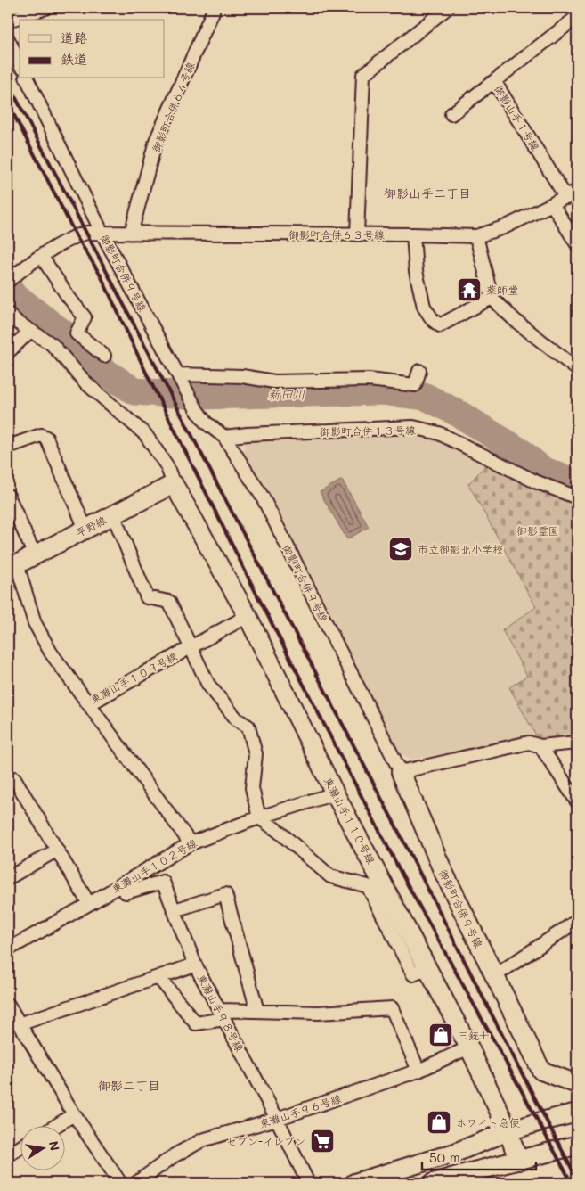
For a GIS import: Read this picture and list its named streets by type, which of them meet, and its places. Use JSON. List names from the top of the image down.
{
  "streets": {
    "street": [
      "御影町合併６４号線",
      "御影山手１号線",
      "御影町合併６３号線",
      "御影町合併９号線",
      "御影町合併１３号線",
      "平野線",
      "東灘山手１０９号線",
      "東灘山手１１０号線",
      "東灘山手１０２号線",
      "東灘山手９８号線",
      "東灘山手９６号線"
    ]
  },
  "crossings": [
    ["御影町合併６４号線", "御影町合併６３号線"],
    ["御影山手１号線", "御影町合併６３号線"],
    ["御影町合併６３号線", "御影町合併９号線"],
    ["御影町合併９号線", "御影町合併１３号線"],
    ["平野線", "東灘山手１０９号線"],
    ["平野線", "東灘山手１１０号線"],
    ["東灘山手１０９号線", "東灘山手１１０号線"],
    ["東灘山手１１０号線", "東灘山手１０２号線"],
    ["東灘山手１１０号線", "東灘山手９６号線"],
    ["東灘山手１０２号線", "東灘山手９８号線"],
    ["東灘山手９８号線", "東灘山手９６号線"]
  ],
  "districts": ["御影山手二丁目", "御影二丁目"],
  "water": ["新田川"],
  "parks": ["御影霊園"],
  "places": {
    "temple": ["薬師堂"],
    "school or university": ["市立御影北小学校"],
    "shop": ["三銃士", "ホワイト急便"],
    "supermarket": ["セブン-イレブン"]
  },
  "legend": ["道路", "鉄道"],
  "scale_bar": "50 m",
  "north": "right"
}
